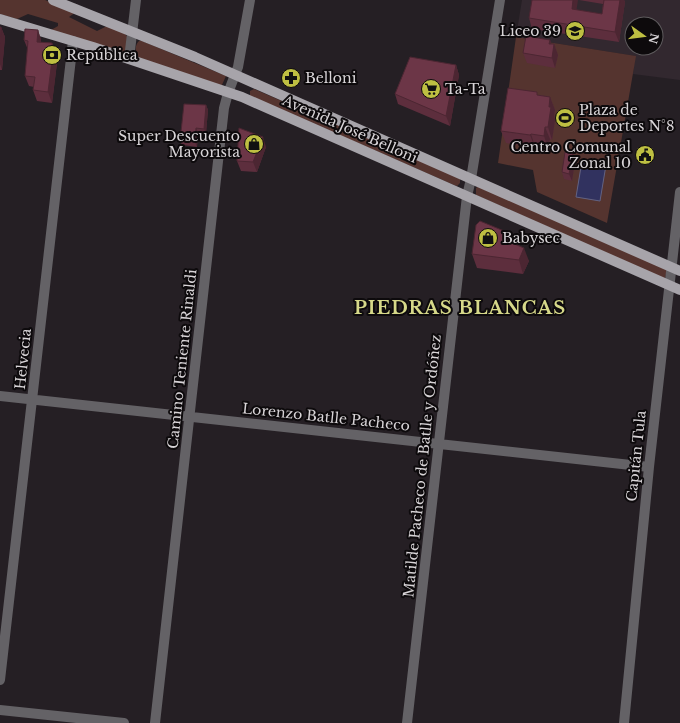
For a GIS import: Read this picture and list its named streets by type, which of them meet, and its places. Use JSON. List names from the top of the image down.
{
  "streets": {
    "main road": ["Avenida José Belloni"],
    "street": [
      "Helvecia",
      "Camino Teniente Rinaldi",
      "Lorenzo Batlle Pacheco",
      "Capitán Tula",
      "Matilde Pacheco de Batlle y Ordóñez"
    ]
  },
  "crossings": [
    ["Avenida José Belloni", "Helvecia"],
    ["Avenida José Belloni", "Camino Teniente Rinaldi"],
    ["Avenida José Belloni", "Capitán Tula"],
    ["Avenida José Belloni", "Matilde Pacheco de Batlle y Ordóñez"],
    ["Helvecia", "Lorenzo Batlle Pacheco"],
    ["Camino Teniente Rinaldi", "Lorenzo Batlle Pacheco"],
    ["Lorenzo Batlle Pacheco", "Capitán Tula"],
    ["Lorenzo Batlle Pacheco", "Matilde Pacheco de Batlle y Ordóñez"]
  ],
  "districts": ["PIEDRAS BLANCAS"],
  "places": {
    "school or university": ["Liceo 39"],
    "bank": ["República"],
    "pharmacy": ["Belloni"],
    "supermarket": ["Ta-Ta"],
    "sports": ["Plaza de Deportes N°8"],
    "shop": ["Super Descuento Mayorista", "Babysec"],
    "public building": ["Centro Comunal Zonal 10"]
  },
  "north": "right"
}
